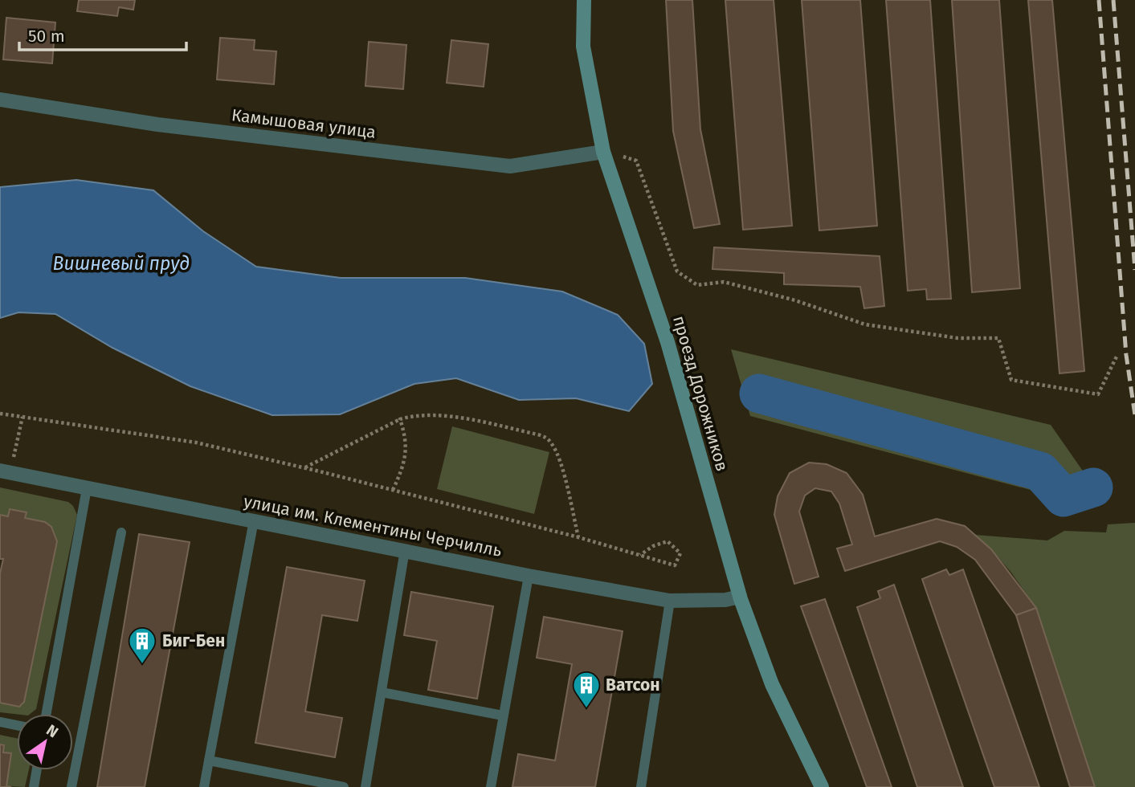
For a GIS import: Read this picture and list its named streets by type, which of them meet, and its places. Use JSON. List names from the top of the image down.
{
  "streets": {
    "main road": ["проезд Дорожников"],
    "street": ["Камышовая улица", "улица им. Клементины Черчилль"]
  },
  "crossings": [
    ["Камышовая улица", "проезд Дорожников"],
    ["проезд Дорожников", "улица им. Клементины Черчилль"]
  ],
  "water": ["Вишневый пруд"],
  "places": {
    "building": ["Биг-Бен", "Ватсон"]
  },
  "scale_bar": "50 m",
  "north": "top right"
}
